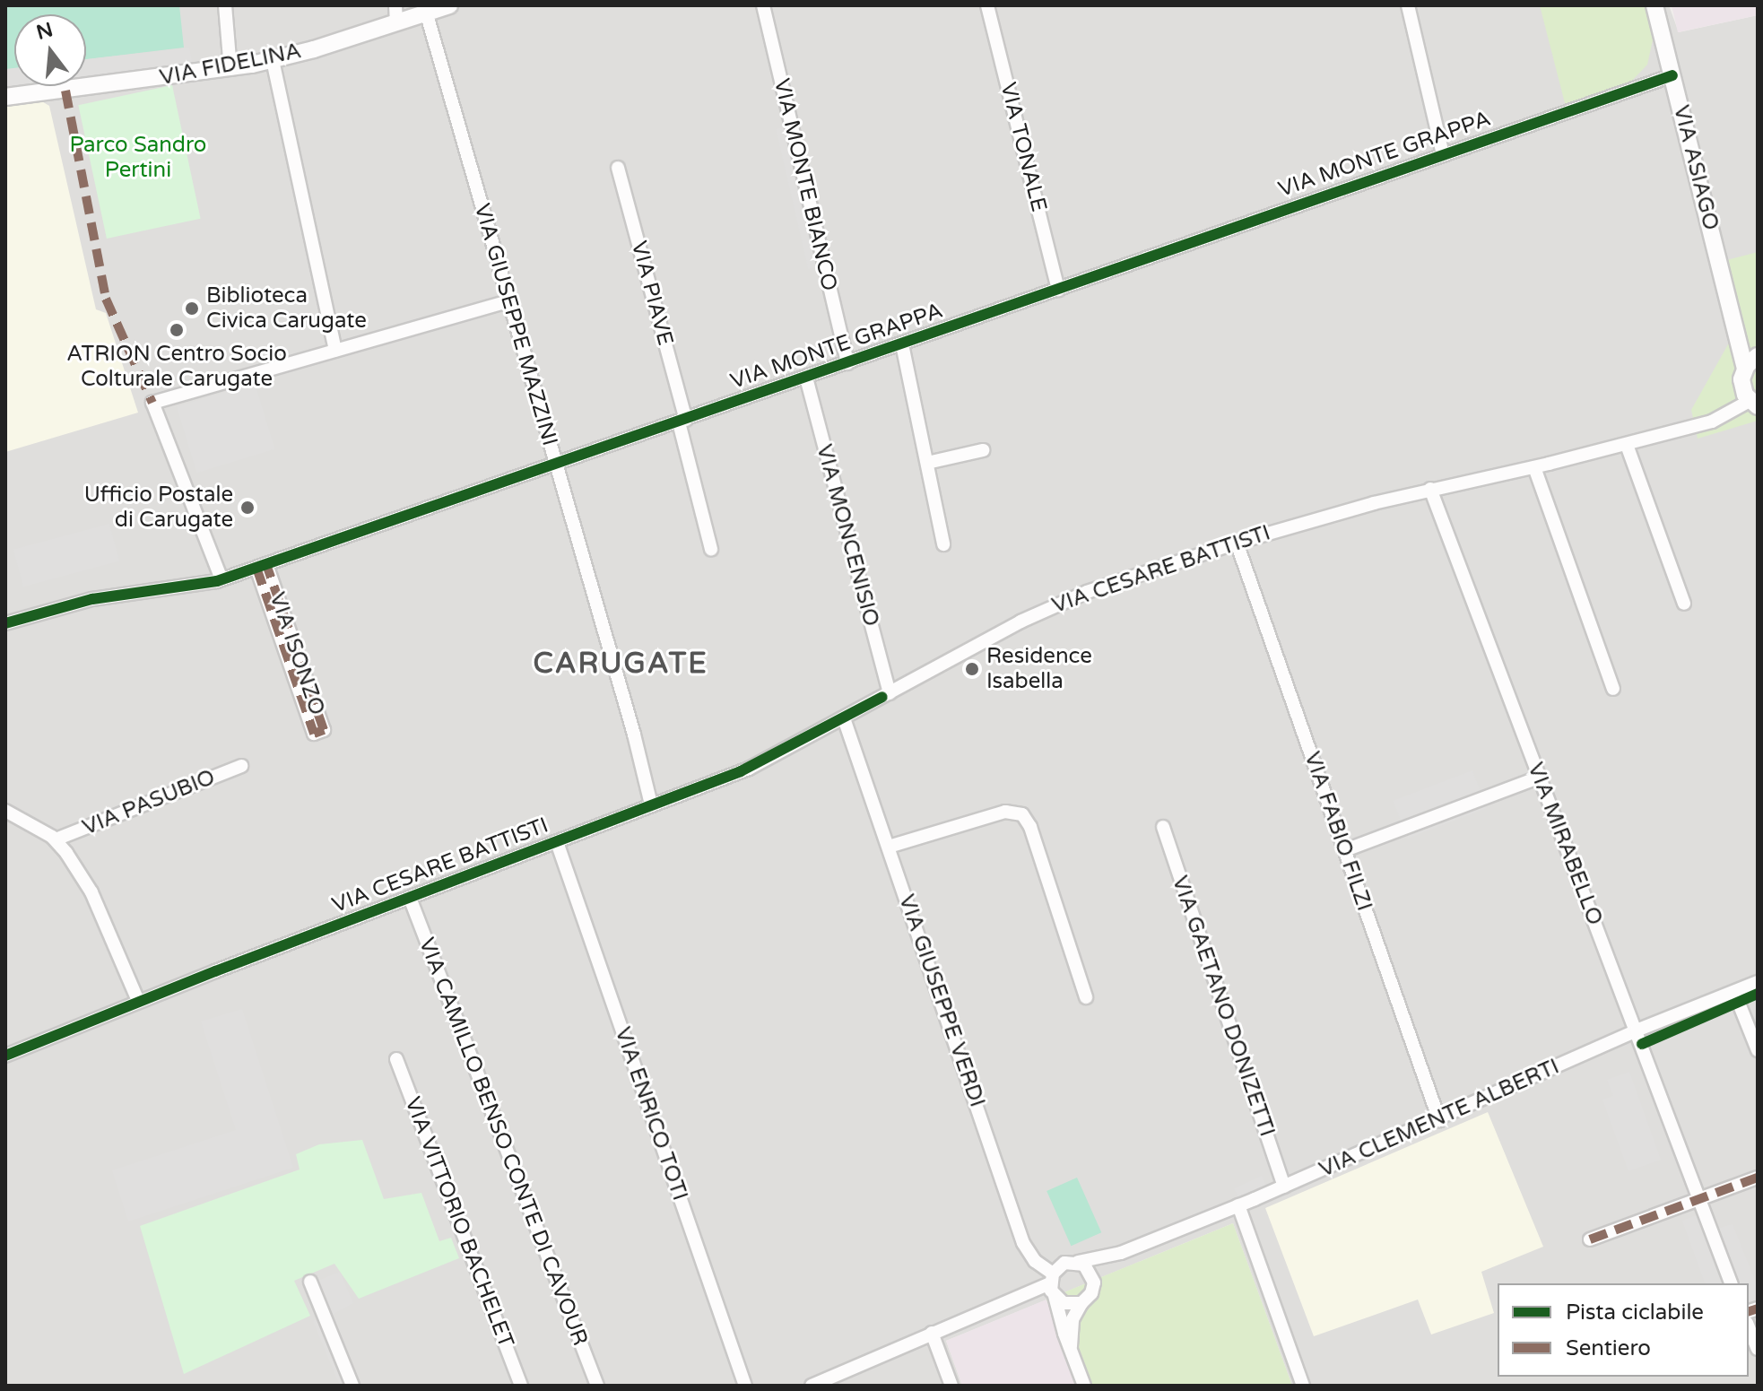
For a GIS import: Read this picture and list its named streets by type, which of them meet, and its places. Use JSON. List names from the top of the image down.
{
  "streets": {
    "street": [
      "VIA FIDELINA",
      "VIA TONALE",
      "VIA MONTE GRAPPA",
      "VIA ASIAGO",
      "VIA MONTE BIANCO",
      "VIA PIAVE",
      "VIA GIUSEPPE MAZZINI",
      "VIA MONCENISIO",
      "VIA CESARE BATTISTI",
      "VIA ISONZO",
      "VIA PASUBIO",
      "VIA FABIO FILZI",
      "VIA MIRABELLO",
      "VIA GIUSEPPE VERDI",
      "VIA GAETANO DONIZETTI",
      "VIA ENRICO TOTI",
      "VIA CLEMENTE ALBERTI",
      "VIA CAMILLO BENSO CONTE DI CAVOUR",
      "VIA VITTORIO BACHELET"
    ]
  },
  "crossings": [
    ["VIA FIDELINA", "VIA GIUSEPPE MAZZINI"],
    ["VIA TONALE", "VIA MONTE GRAPPA"],
    ["VIA MONTE GRAPPA", "VIA ASIAGO"],
    ["VIA MONTE GRAPPA", "VIA MONTE BIANCO"],
    ["VIA MONTE GRAPPA", "VIA PIAVE"],
    ["VIA MONTE GRAPPA", "VIA GIUSEPPE MAZZINI"],
    ["VIA MONTE GRAPPA", "VIA MONCENISIO"],
    ["VIA MONTE GRAPPA", "VIA ISONZO"],
    ["VIA ASIAGO", "VIA CESARE BATTISTI"],
    ["VIA GIUSEPPE MAZZINI", "VIA CESARE BATTISTI"],
    ["VIA MONCENISIO", "VIA CESARE BATTISTI"],
    ["VIA CESARE BATTISTI", "VIA FABIO FILZI"],
    ["VIA CESARE BATTISTI", "VIA MIRABELLO"],
    ["VIA CESARE BATTISTI", "VIA GIUSEPPE VERDI"],
    ["VIA CESARE BATTISTI", "VIA ENRICO TOTI"],
    ["VIA CESARE BATTISTI", "VIA CAMILLO BENSO CONTE DI CAVOUR"],
    ["VIA FABIO FILZI", "VIA CLEMENTE ALBERTI"],
    ["VIA MIRABELLO", "VIA CLEMENTE ALBERTI"],
    ["VIA GIUSEPPE VERDI", "VIA CLEMENTE ALBERTI"],
    ["VIA GAETANO DONIZETTI", "VIA CLEMENTE ALBERTI"]
  ],
  "districts": ["CARUGATE"],
  "parks": ["Parco Sandro Pertini"],
  "places": [
    "Biblioteca Civica Carugate",
    "ATRION Centro Socio Colturale Carugate",
    "Ufficio Postale di Carugate",
    "Residence Isabella"
  ],
  "legend": ["Pista ciclabile", "Sentiero"],
  "north": "top"
}
